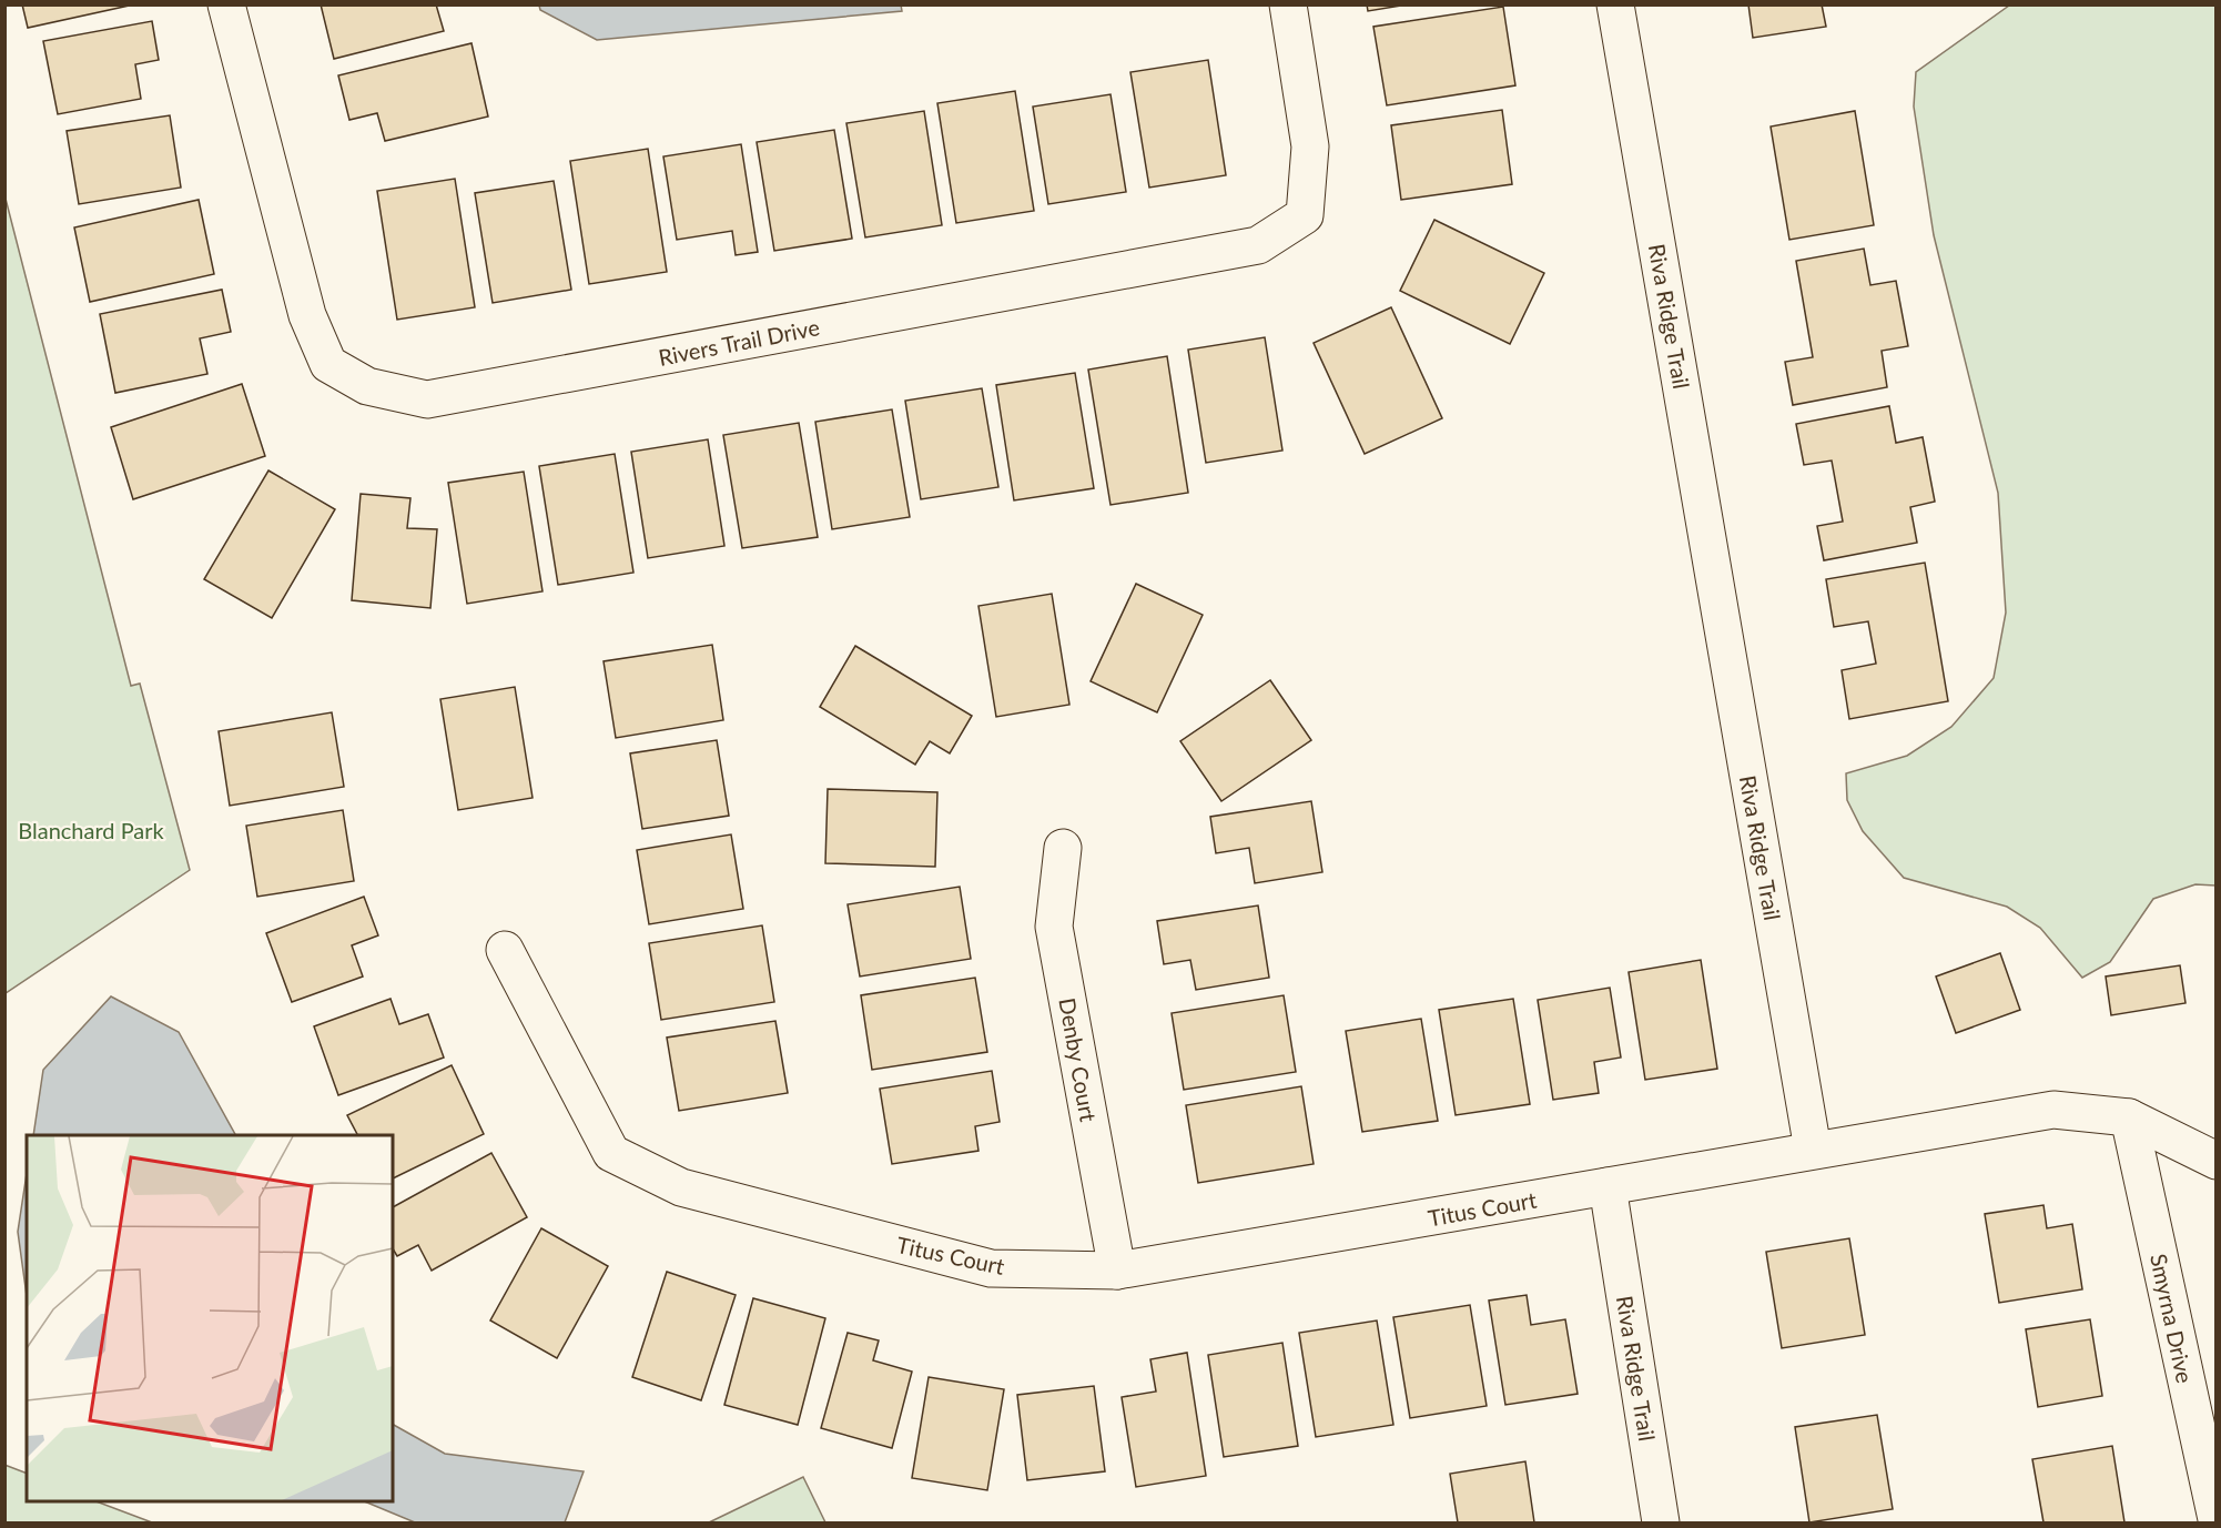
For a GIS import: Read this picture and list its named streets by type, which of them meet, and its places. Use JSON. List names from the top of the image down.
{
  "streets": {
    "street": [
      "Riva Ridge Trail",
      "Rivers Trail Drive",
      "Denby Court",
      "Titus Court",
      "Smyrna Drive"
    ]
  },
  "crossings": [
    ["Riva Ridge Trail", "Titus Court"],
    ["Denby Court", "Titus Court"]
  ],
  "parks": ["Blanchard Park"]
}
